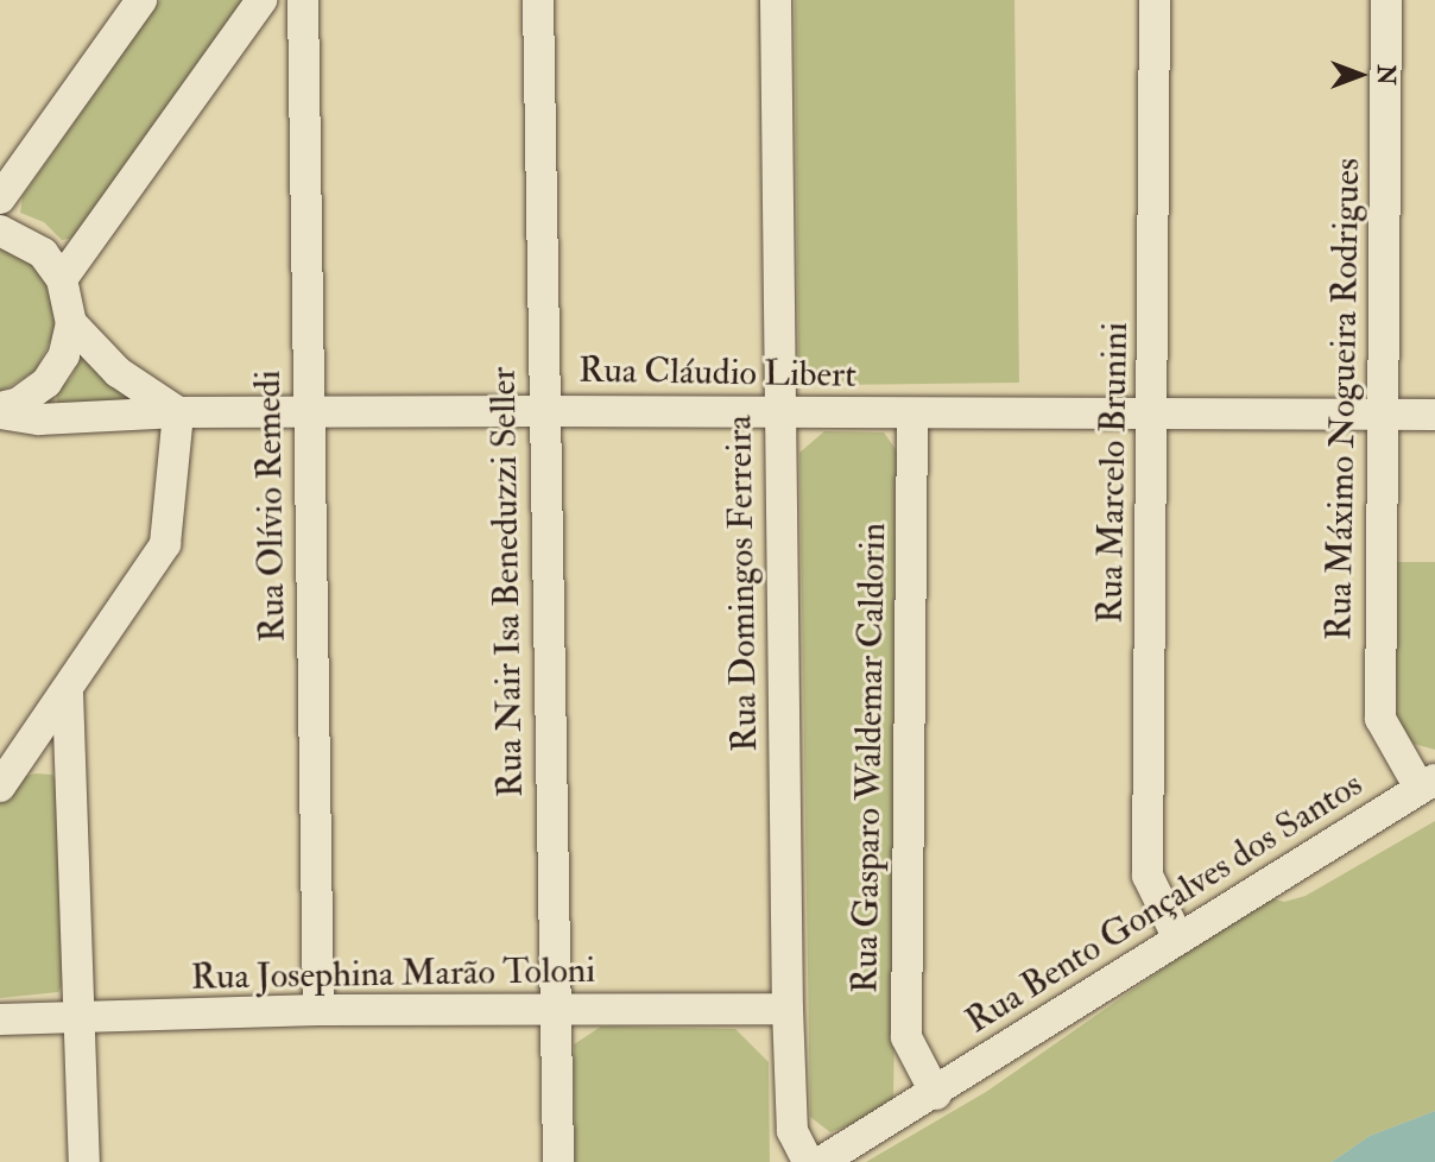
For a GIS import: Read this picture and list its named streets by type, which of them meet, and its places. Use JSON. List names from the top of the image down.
{
  "streets": {
    "street": [
      "Rua Cláudio Libert",
      "Rua Máximo Nogueira Rodrigues",
      "Rua Marcelo Brunini",
      "Rua Olívio Remedi",
      "Rua Nair Isa Beneduzzi Seller",
      "Rua Domingos Ferreira",
      "Rua Gasparo Waldemar Caldorin",
      "Rua Bento Gonçalves dos Santos",
      "Rua Josephina Marão Toloni"
    ]
  },
  "crossings": [
    ["Rua Cláudio Libert", "Rua Máximo Nogueira Rodrigues"],
    ["Rua Cláudio Libert", "Rua Marcelo Brunini"],
    ["Rua Cláudio Libert", "Rua Olívio Remedi"],
    ["Rua Cláudio Libert", "Rua Nair Isa Beneduzzi Seller"],
    ["Rua Cláudio Libert", "Rua Domingos Ferreira"],
    ["Rua Cláudio Libert", "Rua Gasparo Waldemar Caldorin"],
    ["Rua Máximo Nogueira Rodrigues", "Rua Bento Gonçalves dos Santos"],
    ["Rua Marcelo Brunini", "Rua Bento Gonçalves dos Santos"],
    ["Rua Olívio Remedi", "Rua Josephina Marão Toloni"],
    ["Rua Nair Isa Beneduzzi Seller", "Rua Josephina Marão Toloni"],
    ["Rua Domingos Ferreira", "Rua Josephina Marão Toloni"],
    ["Rua Gasparo Waldemar Caldorin", "Rua Bento Gonçalves dos Santos"]
  ],
  "north": "right"
}
